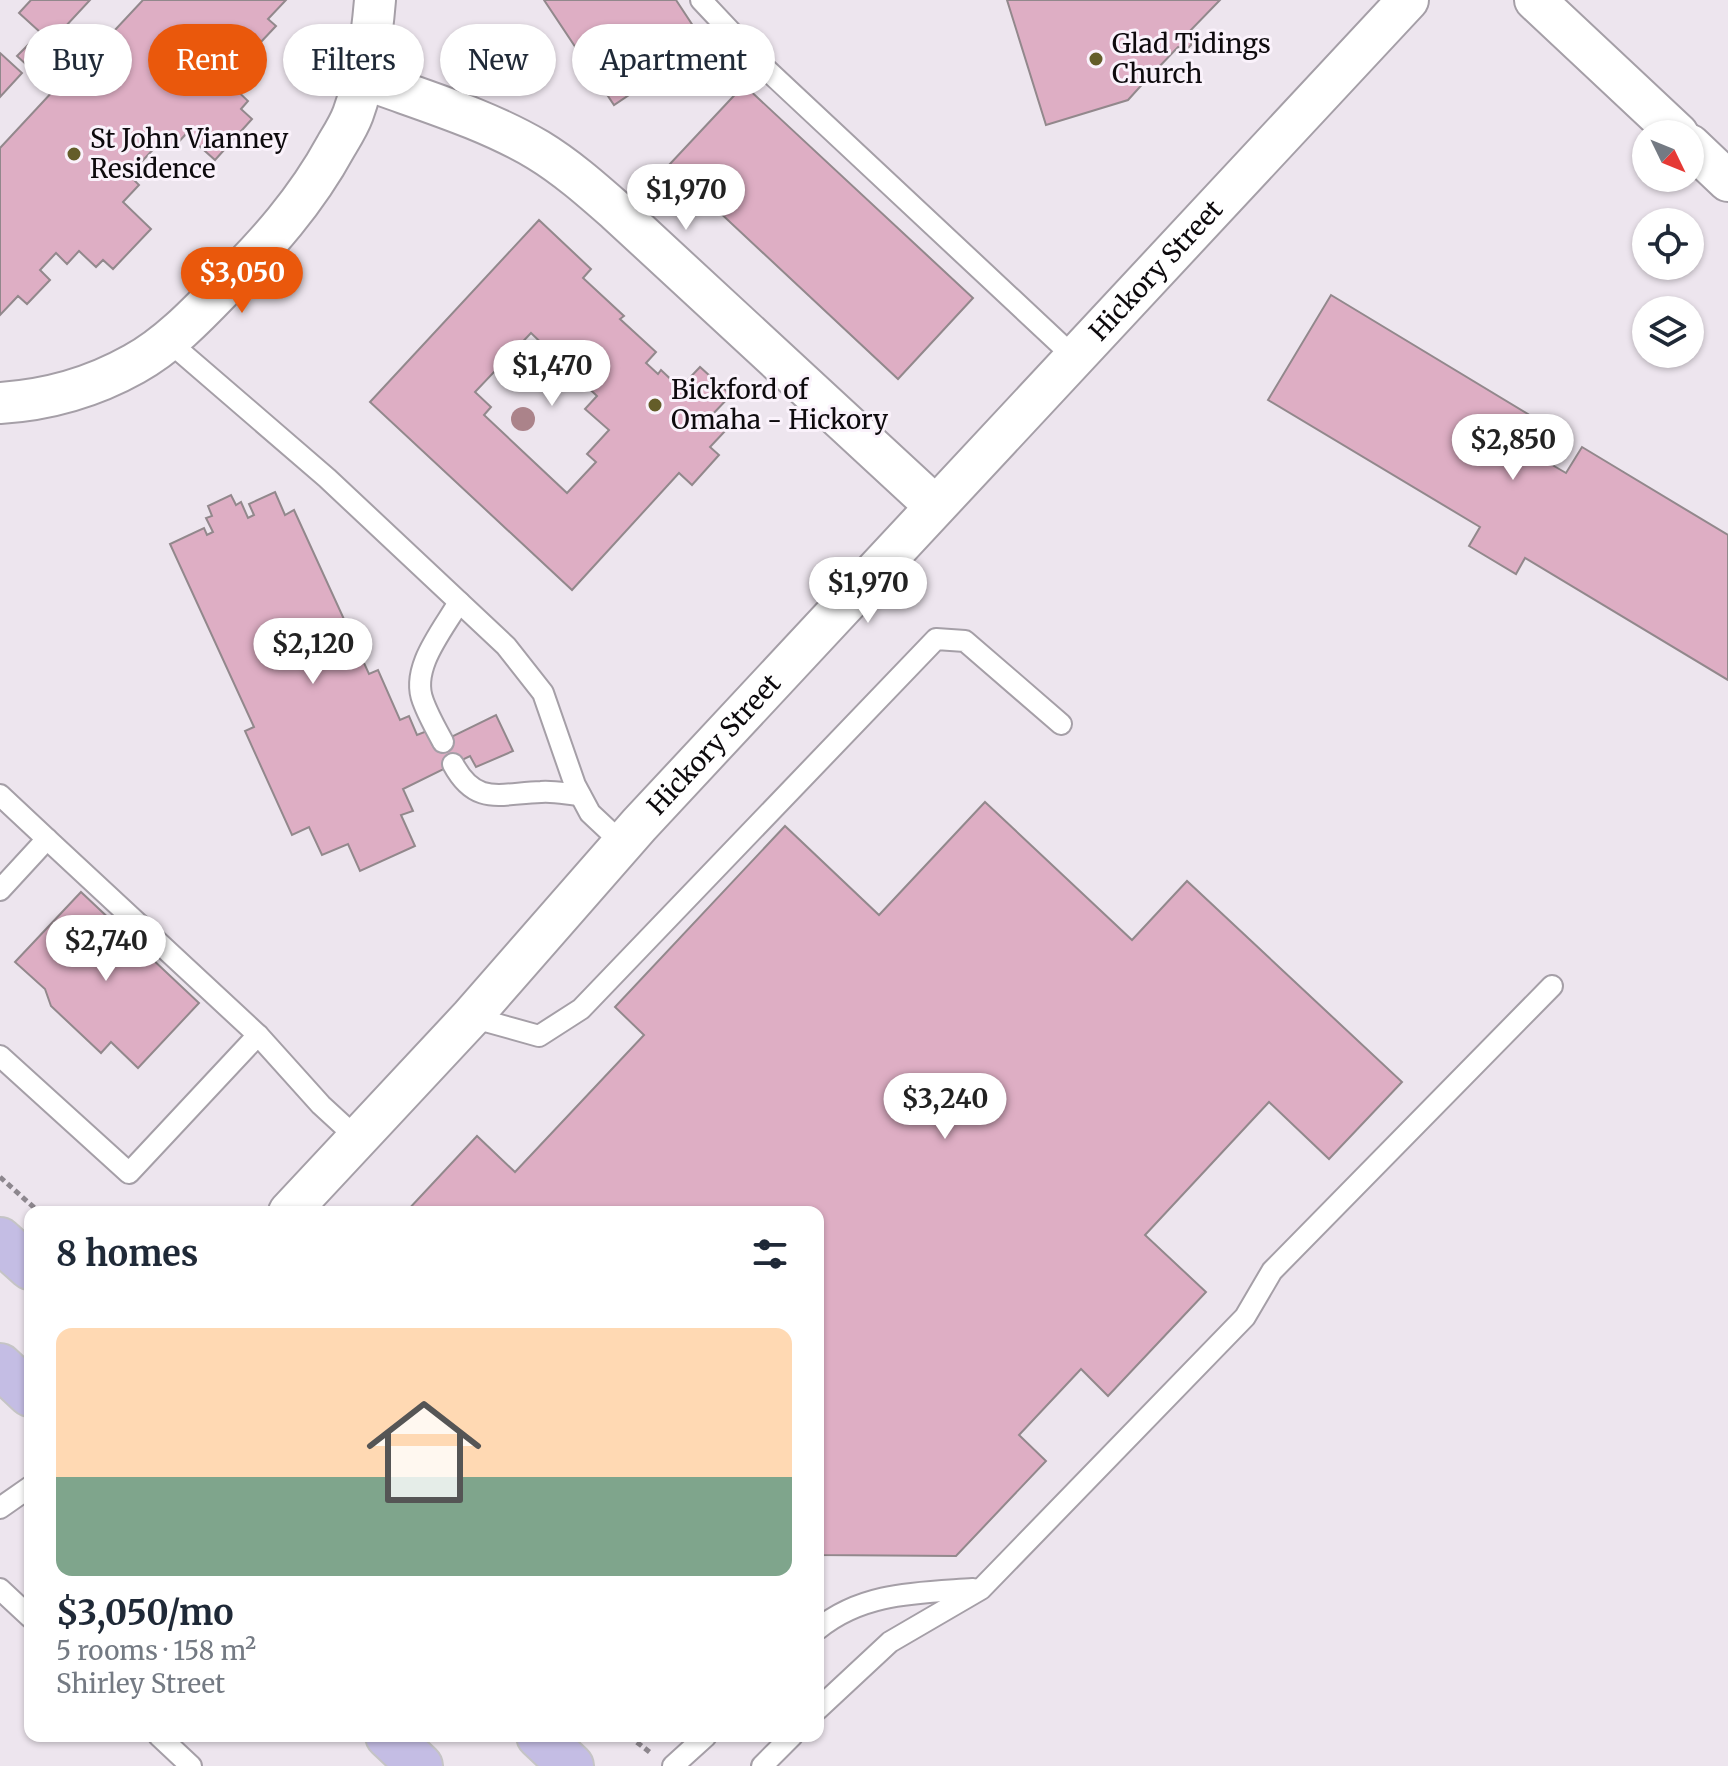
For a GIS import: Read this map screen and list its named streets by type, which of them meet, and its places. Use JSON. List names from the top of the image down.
{
  "streets": {
    "street": ["Hickory Street"]
  },
  "places": ["Glad Tidings Church", "St John Vianney Residence", "Bickford of Omaha - Hickory"],
  "north": "bottom right",
  "page": {
    "chip": [
      "Buy",
      "Rent",
      "Filters",
      "New",
      "Apartment"
    ],
    "price": [
      "$1,970",
      "$3,050",
      "$1,470",
      "$2,850",
      "$1,970",
      "$2,120",
      "$2,740",
      "$3,240"
    ],
    "heading": "8 homes",
    "list": [
      {
        "name": "$3,050/mo",
        "note": "5 rooms · 158 m² · Shirley Street"
      }
    ]
  }
}
